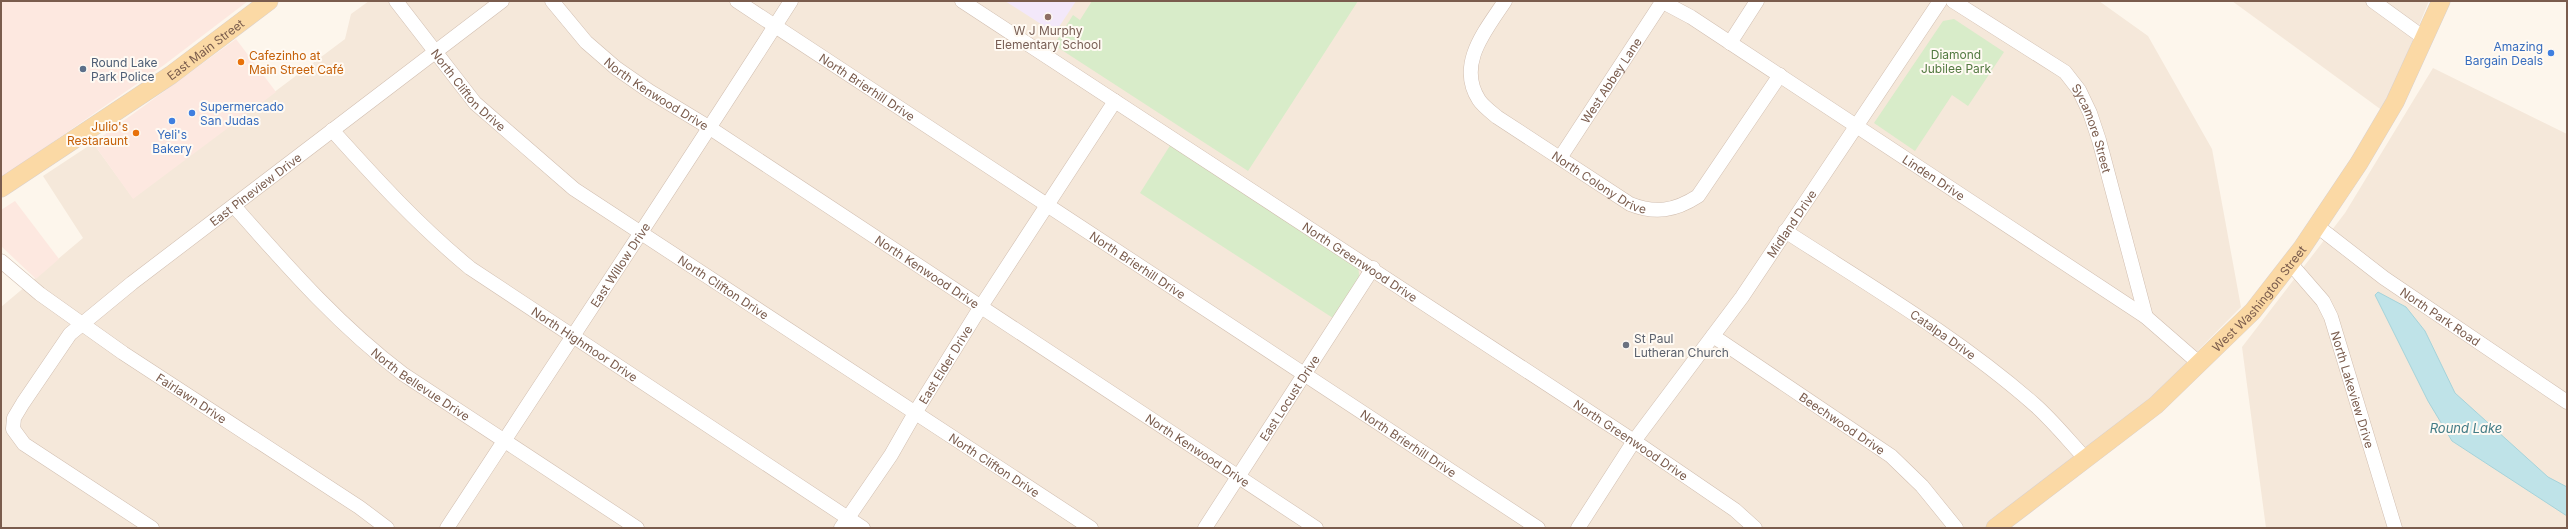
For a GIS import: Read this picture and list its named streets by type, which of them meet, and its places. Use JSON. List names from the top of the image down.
{
  "streets": {
    "main road": ["East Main Street", "West Washington Street"],
    "street": [
      "West Abbey Lane",
      "North Brierhill Drive",
      "North Clifton Drive",
      "North Kenwood Drive",
      "Sycamore Street",
      "Linden Drive",
      "North Colony Drive",
      "East Pineview Drive",
      "Midland Drive",
      "North Greenwood Drive",
      "East Willow Drive",
      "North Park Road",
      "Catalpa Drive",
      "North Highmoor Drive",
      "East Elder Drive",
      "North Bellevue Drive",
      "North Lakeview Drive",
      "Fairlawn Drive",
      "East Locust Drive",
      "Beechwood Drive"
    ]
  },
  "crossings": [
    ["West Abbey Lane", "Linden Drive"],
    ["West Abbey Lane", "North Colony Drive"],
    ["North Brierhill Drive", "East Willow Drive"],
    ["North Brierhill Drive", "East Elder Drive"],
    ["North Brierhill Drive", "East Locust Drive"],
    ["North Clifton Drive", "East Pineview Drive"],
    ["North Clifton Drive", "East Willow Drive"],
    ["North Clifton Drive", "East Elder Drive"],
    ["North Kenwood Drive", "East Willow Drive"],
    ["North Kenwood Drive", "East Elder Drive"],
    ["North Kenwood Drive", "East Locust Drive"],
    ["Sycamore Street", "Linden Drive"],
    ["Linden Drive", "North Colony Drive"],
    ["Linden Drive", "Midland Drive"],
    ["Linden Drive", "West Washington Street"],
    ["East Pineview Drive", "North Highmoor Drive"],
    ["East Pineview Drive", "North Bellevue Drive"],
    ["East Pineview Drive", "Fairlawn Drive"],
    ["Midland Drive", "North Greenwood Drive"],
    ["Midland Drive", "Catalpa Drive"],
    ["Midland Drive", "Beechwood Drive"],
    ["North Greenwood Drive", "East Elder Drive"],
    ["North Greenwood Drive", "East Locust Drive"],
    ["East Willow Drive", "North Highmoor Drive"],
    ["East Willow Drive", "North Bellevue Drive"],
    ["West Washington Street", "North Park Road"],
    ["West Washington Street", "Catalpa Drive"],
    ["West Washington Street", "North Lakeview Drive"],
    ["North Highmoor Drive", "East Elder Drive"]
  ],
  "water": ["Round Lake"],
  "parks": ["Diamond Jubilee Park"],
  "places": [
    "W J Murphy Elementary School",
    "Amazing Bargain Deals",
    "Cafezinho at Main Street Café",
    "Round Lake Park Police",
    "Supermercado San Judas",
    "Yeli's Bakery",
    "Julio's Restaraunt",
    "St Paul Lutheran Church"
  ]
}
